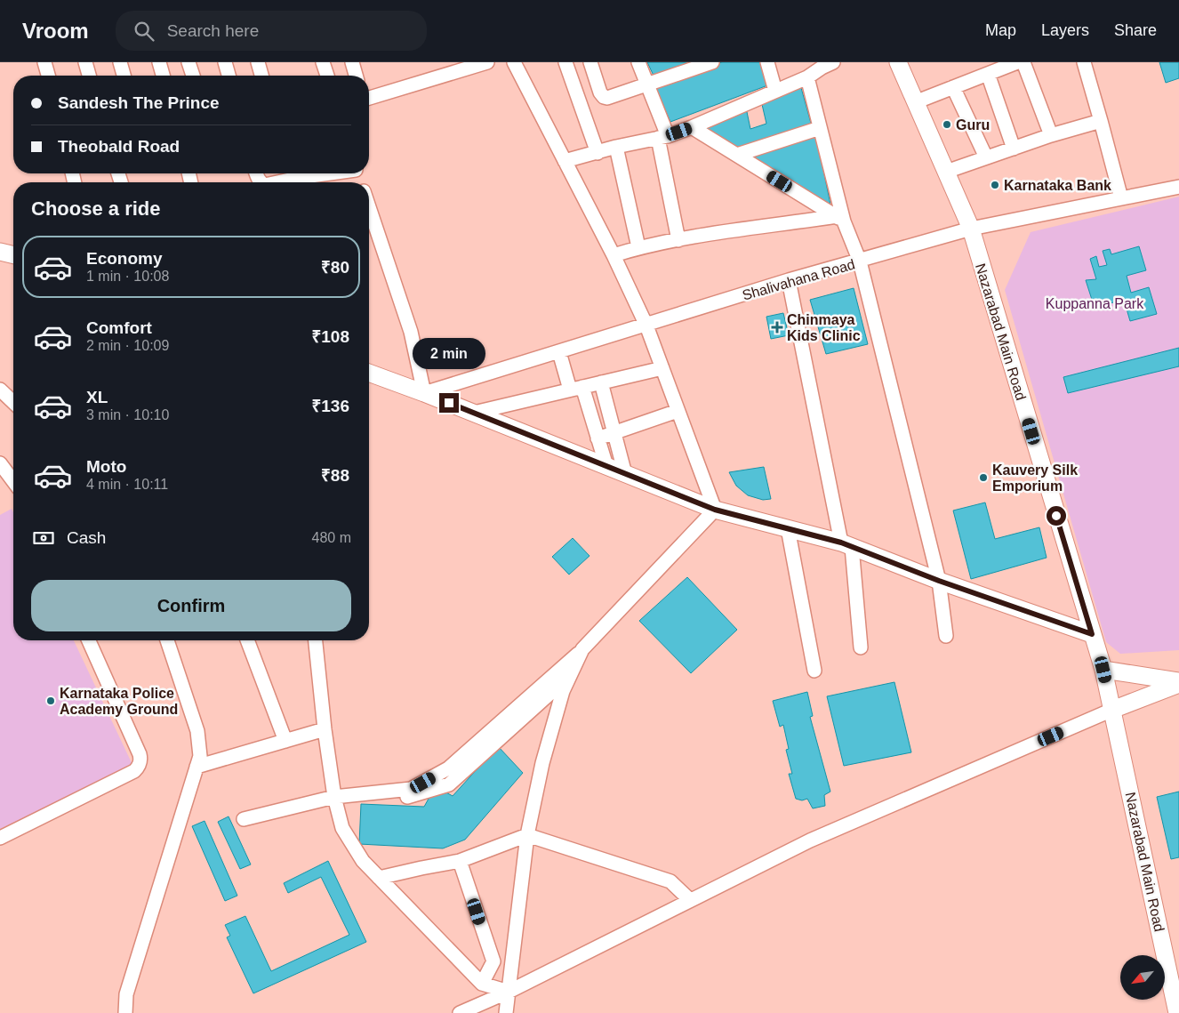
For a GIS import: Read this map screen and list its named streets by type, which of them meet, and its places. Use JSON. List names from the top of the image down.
{
  "streets": {
    "main road": ["Nazarabad Main Road"],
    "street": ["Shalivahana Road"]
  },
  "crossings": [
    ["Shalivahana Road", "Nazarabad Main Road"]
  ],
  "parks": ["Kuppanna Park"],
  "places": {
    "other": [
      "Guru",
      "Karnataka Bank",
      "Kauvery Silk Emporium",
      "Karnataka Police Academy Ground"
    ],
    "health": ["Chinmaya Kids Clinic"]
  },
  "north": "bottom left",
  "page": {
    "header": "Vroom",
    "search": "Search here",
    "nav": ["Map", "Layers", "Share"],
    "banner": ["Sandesh The Prince", "Theobald Road"],
    "heading": "Choose a ride",
    "list": [
      {
        "name": "Economy",
        "note": "1 min · 10:08",
        "value": "₹80"
      },
      {
        "name": "Comfort",
        "note": "2 min · 10:09",
        "value": "₹108"
      },
      {
        "name": "XL",
        "note": "3 min · 10:10",
        "value": "₹136"
      },
      {
        "name": "Moto",
        "note": "4 min · 10:11",
        "value": "₹88"
      }
    ],
    "bubble": "2 min",
    "pay": ["Cash", "480 m"],
    "buttons": "Confirm"
  }
}
